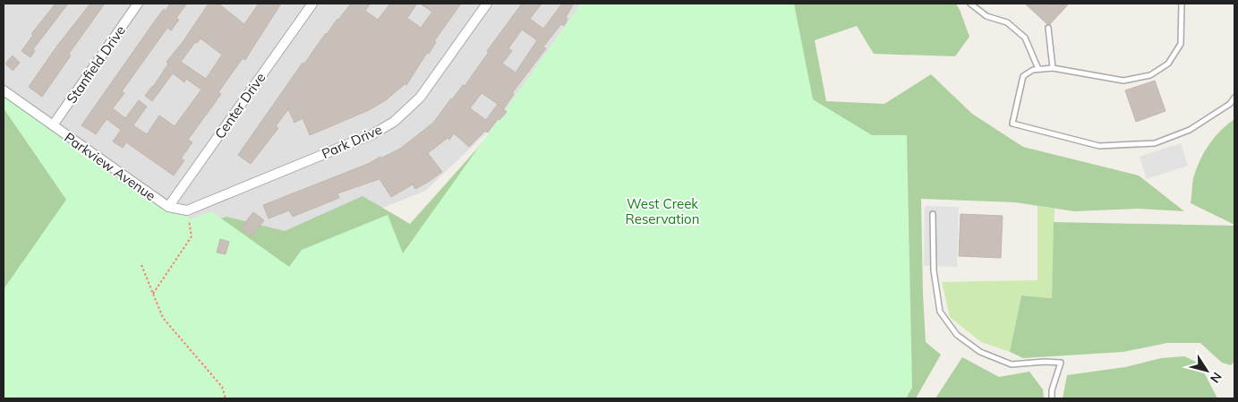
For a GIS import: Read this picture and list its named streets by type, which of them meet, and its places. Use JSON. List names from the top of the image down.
{
  "streets": {
    "street": [
      "Stanfield Drive",
      "Center Drive",
      "Park Drive",
      "Parkview Avenue"
    ]
  },
  "crossings": [
    ["Stanfield Drive", "Parkview Avenue"],
    ["Center Drive", "Park Drive"],
    ["Center Drive", "Parkview Avenue"],
    ["Park Drive", "Parkview Avenue"]
  ],
  "parks": ["West Creek Reservation"],
  "north": "bottom right"
}
